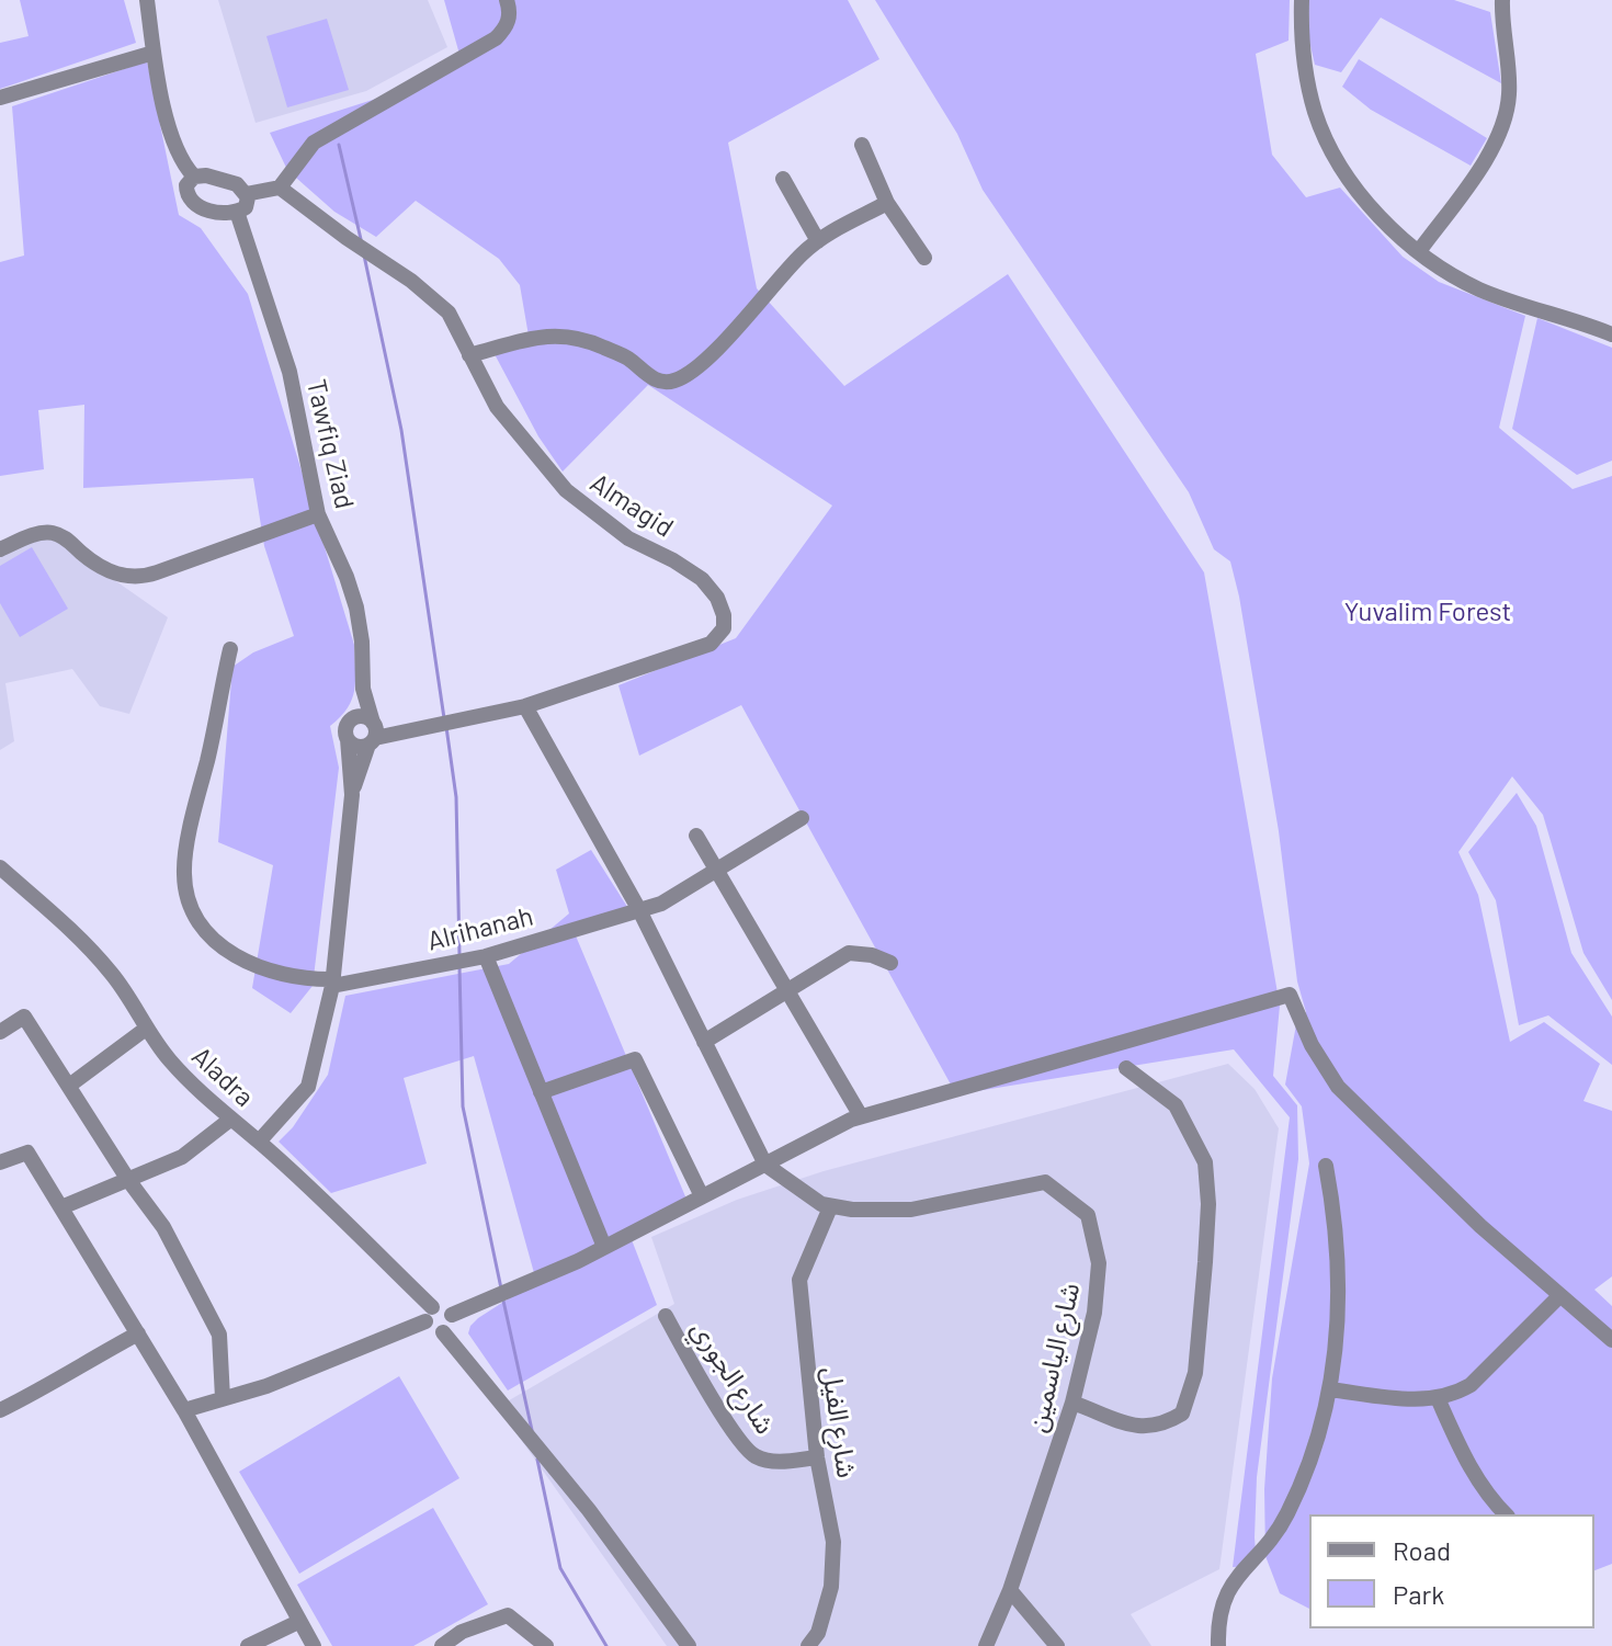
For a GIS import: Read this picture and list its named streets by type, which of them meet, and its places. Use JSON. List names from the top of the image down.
{
  "streets": {
    "street": [
      "Tawfiq Ziad",
      "Almagid",
      "Alrihanah",
      "Aladra",
      "شارع الياسمين",
      "شارع الجوري",
      "شارع الفيل"
    ]
  },
  "crossings": [
    ["شارع الياسمين", "شارع الفيل"],
    ["شارع الجوري", "شارع الفيل"]
  ],
  "parks": ["Yuvalim Forest"],
  "legend": ["Road", "Park"]
}
